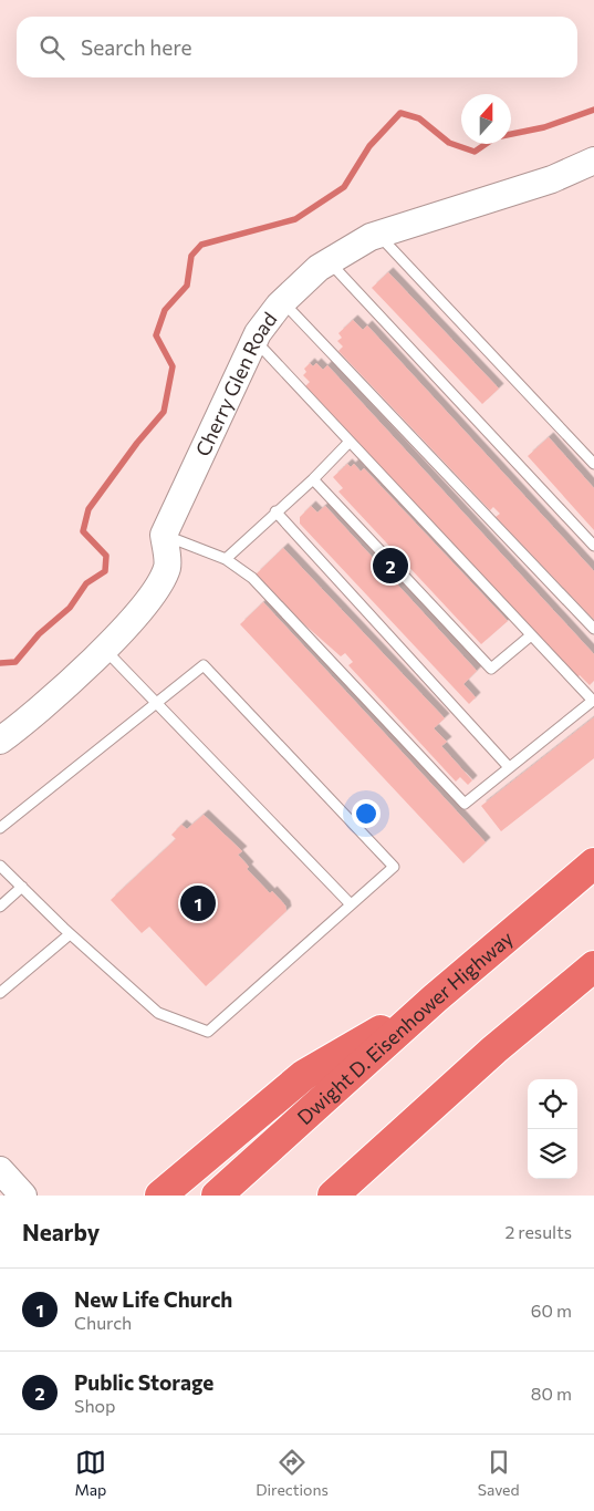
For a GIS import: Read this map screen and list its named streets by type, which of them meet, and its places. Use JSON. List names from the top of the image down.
{
  "streets": {
    "highway": ["Dwight D. Eisenhower Highway"],
    "street": ["Cherry Glen Road"]
  },
  "north": "top",
  "page": {
    "search": "Search here",
    "pins": ["2", "1"],
    "heading": ["Nearby", "2 results"],
    "list": [
      {
        "mark": "1",
        "name": "New Life Church",
        "note": "Church",
        "value": "60 m"
      },
      {
        "mark": "2",
        "name": "Public Storage",
        "note": "Shop",
        "value": "80 m"
      }
    ],
    "nav": ["Map", "Directions", "Saved"]
  }
}
